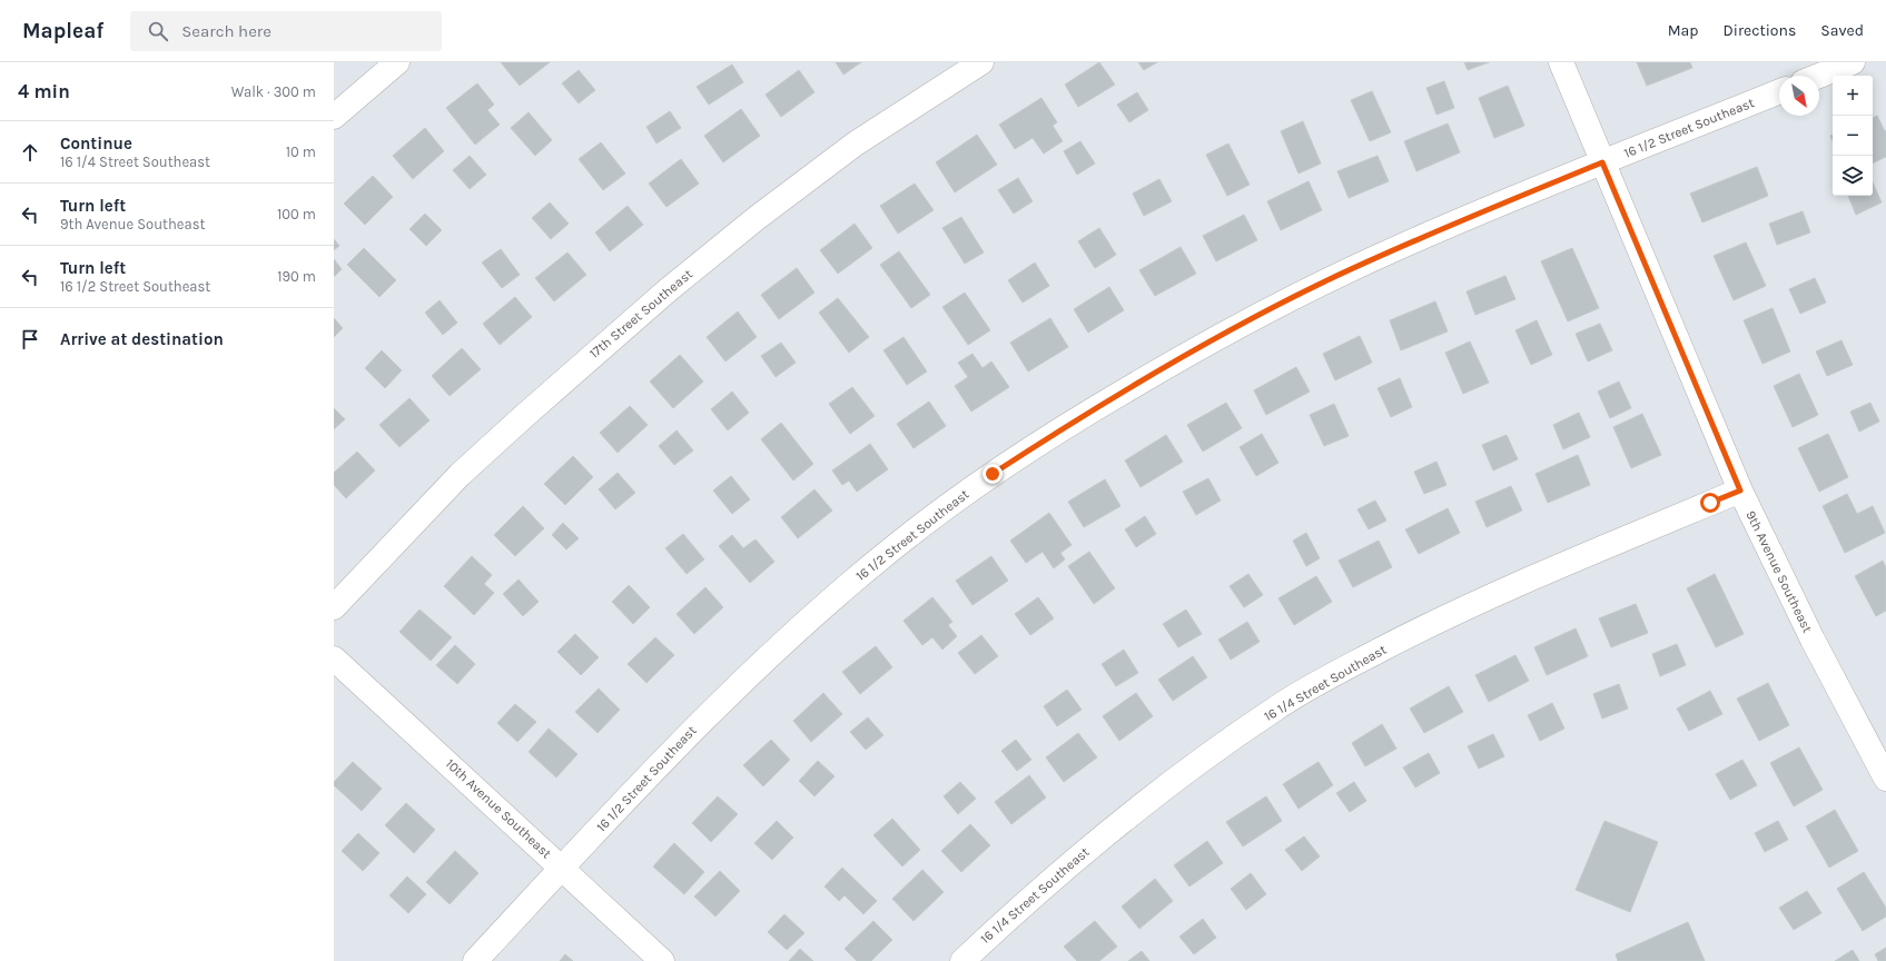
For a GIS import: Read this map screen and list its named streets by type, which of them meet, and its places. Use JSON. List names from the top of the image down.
{
  "streets": {
    "street": [
      "16 1/2 Street Southeast",
      "17th Street Southeast",
      "9th Avenue Southeast",
      "16 1/4 Street Southeast",
      "10th Avenue Southeast"
    ]
  },
  "crossings": [
    ["16 1/2 Street Southeast", "9th Avenue Southeast"],
    ["16 1/2 Street Southeast", "10th Avenue Southeast"],
    ["9th Avenue Southeast", "16 1/4 Street Southeast"]
  ],
  "north": "bottom right",
  "page": {
    "header": "Mapleaf",
    "search": "Search here",
    "nav": ["Map", "Directions", "Saved"],
    "heading": ["4 min", "Walk · 300 m"],
    "map_buttons": ["+", "−"],
    "list": [
      ["Continue", "16 1/4 Street Southeast", "10 m"],
      ["Turn left", "9th Avenue Southeast", "100 m"],
      ["Turn left", "16 1/2 Street Southeast", "190 m"],
      "Arrive at destination"
    ]
  }
}
